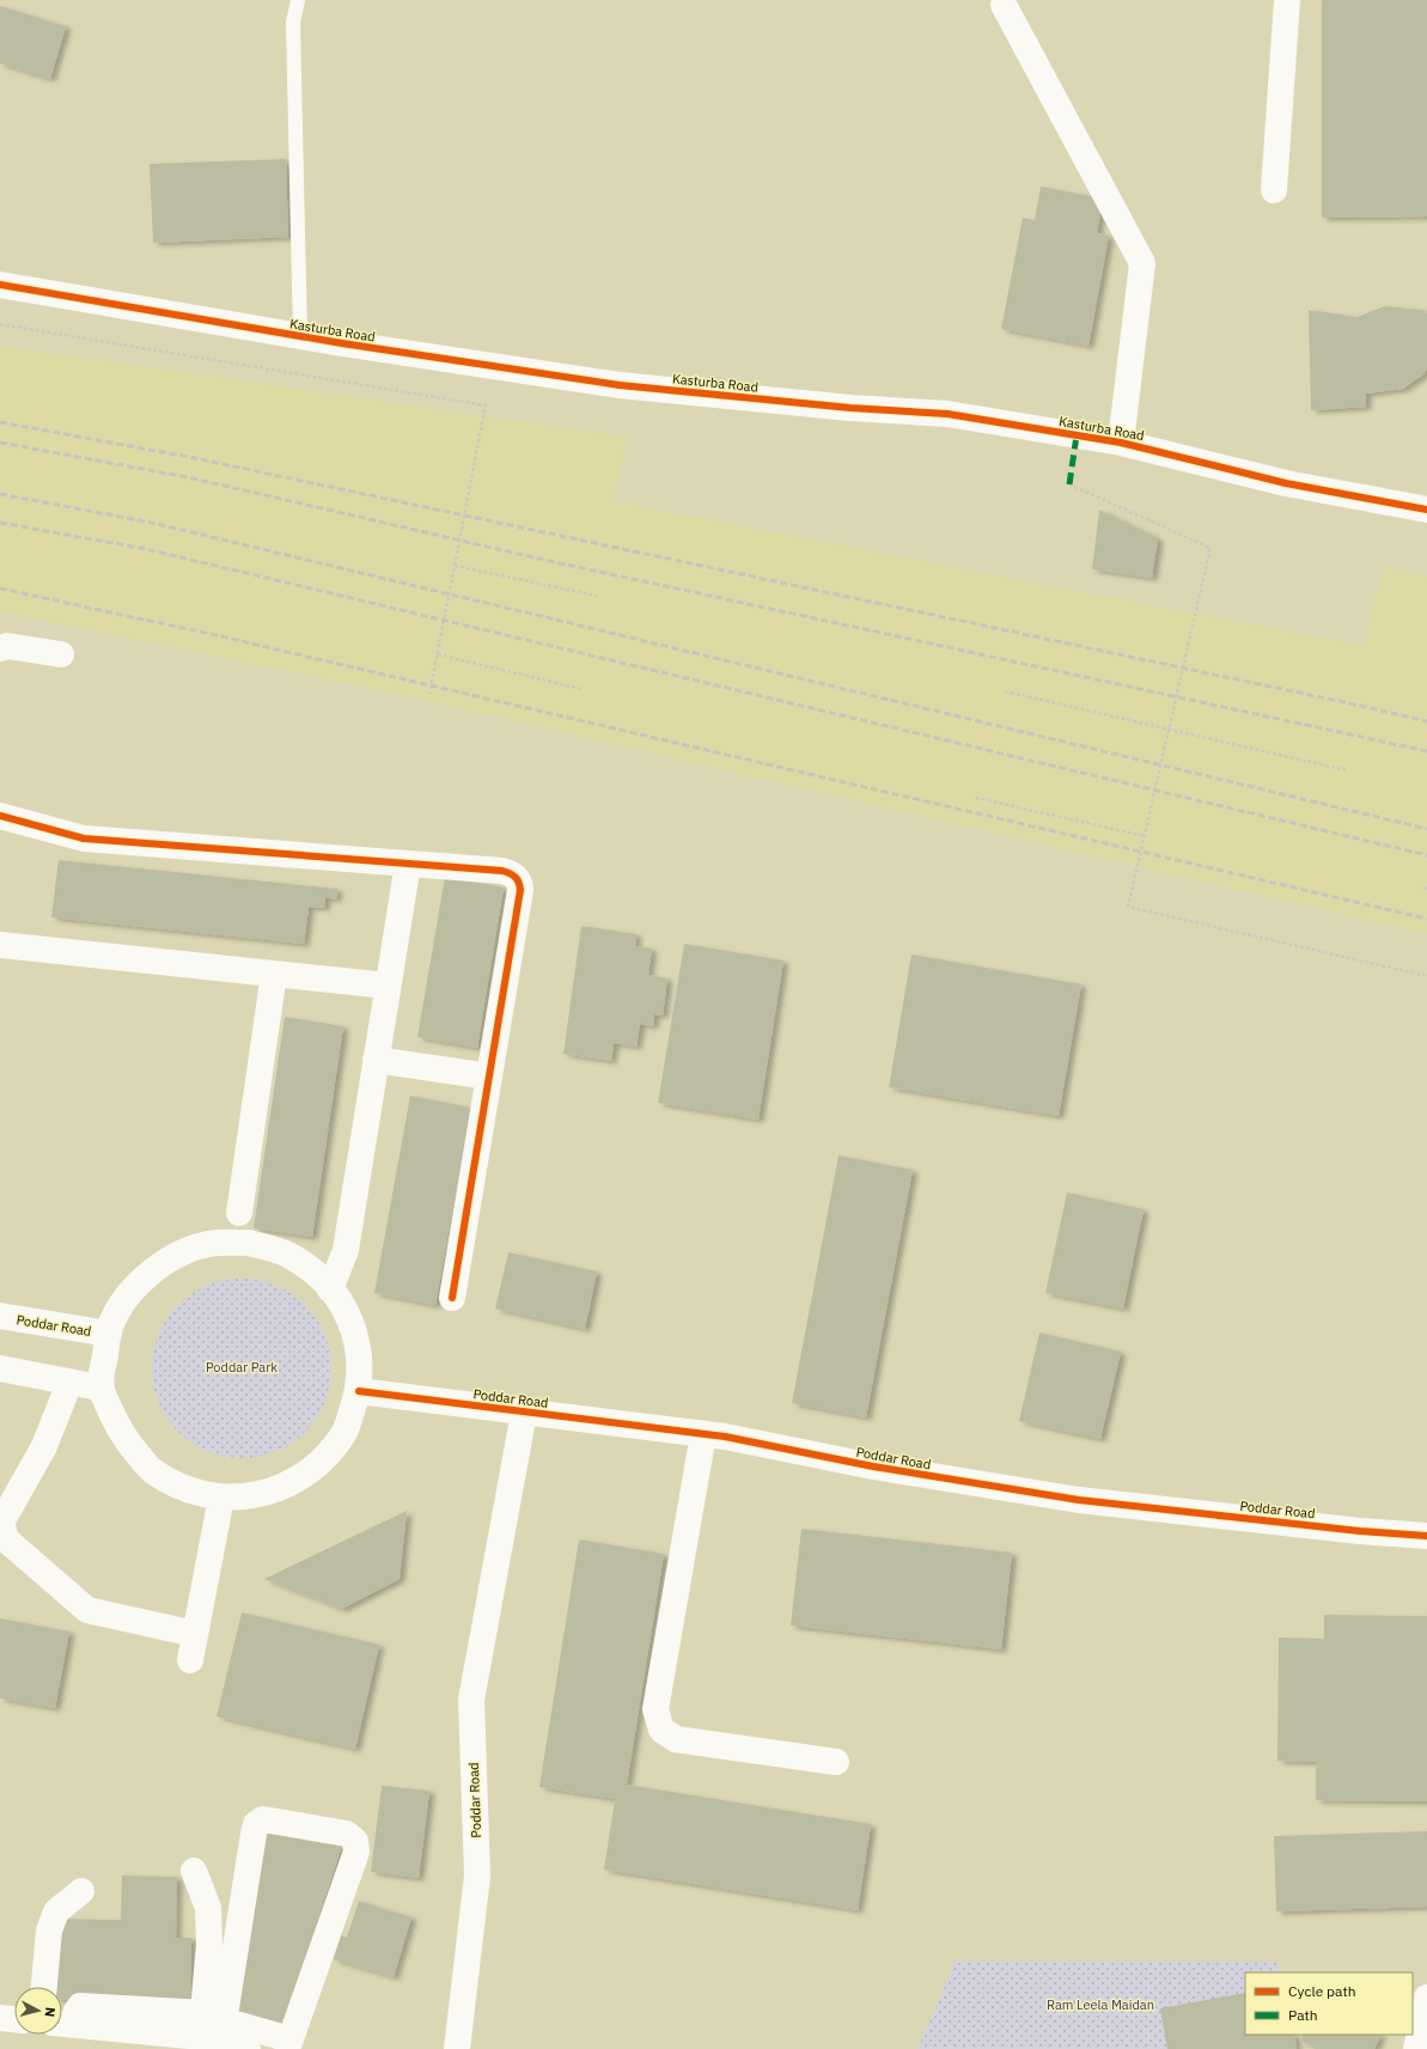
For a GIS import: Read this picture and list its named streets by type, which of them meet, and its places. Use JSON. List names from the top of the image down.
{
  "streets": {
    "street": ["Kasturba Road", "Poddar Road"]
  },
  "parks": ["Poddar Park", "Ram Leela Maidan"],
  "legend": ["Cycle path", "Path"],
  "north": "right"
}
